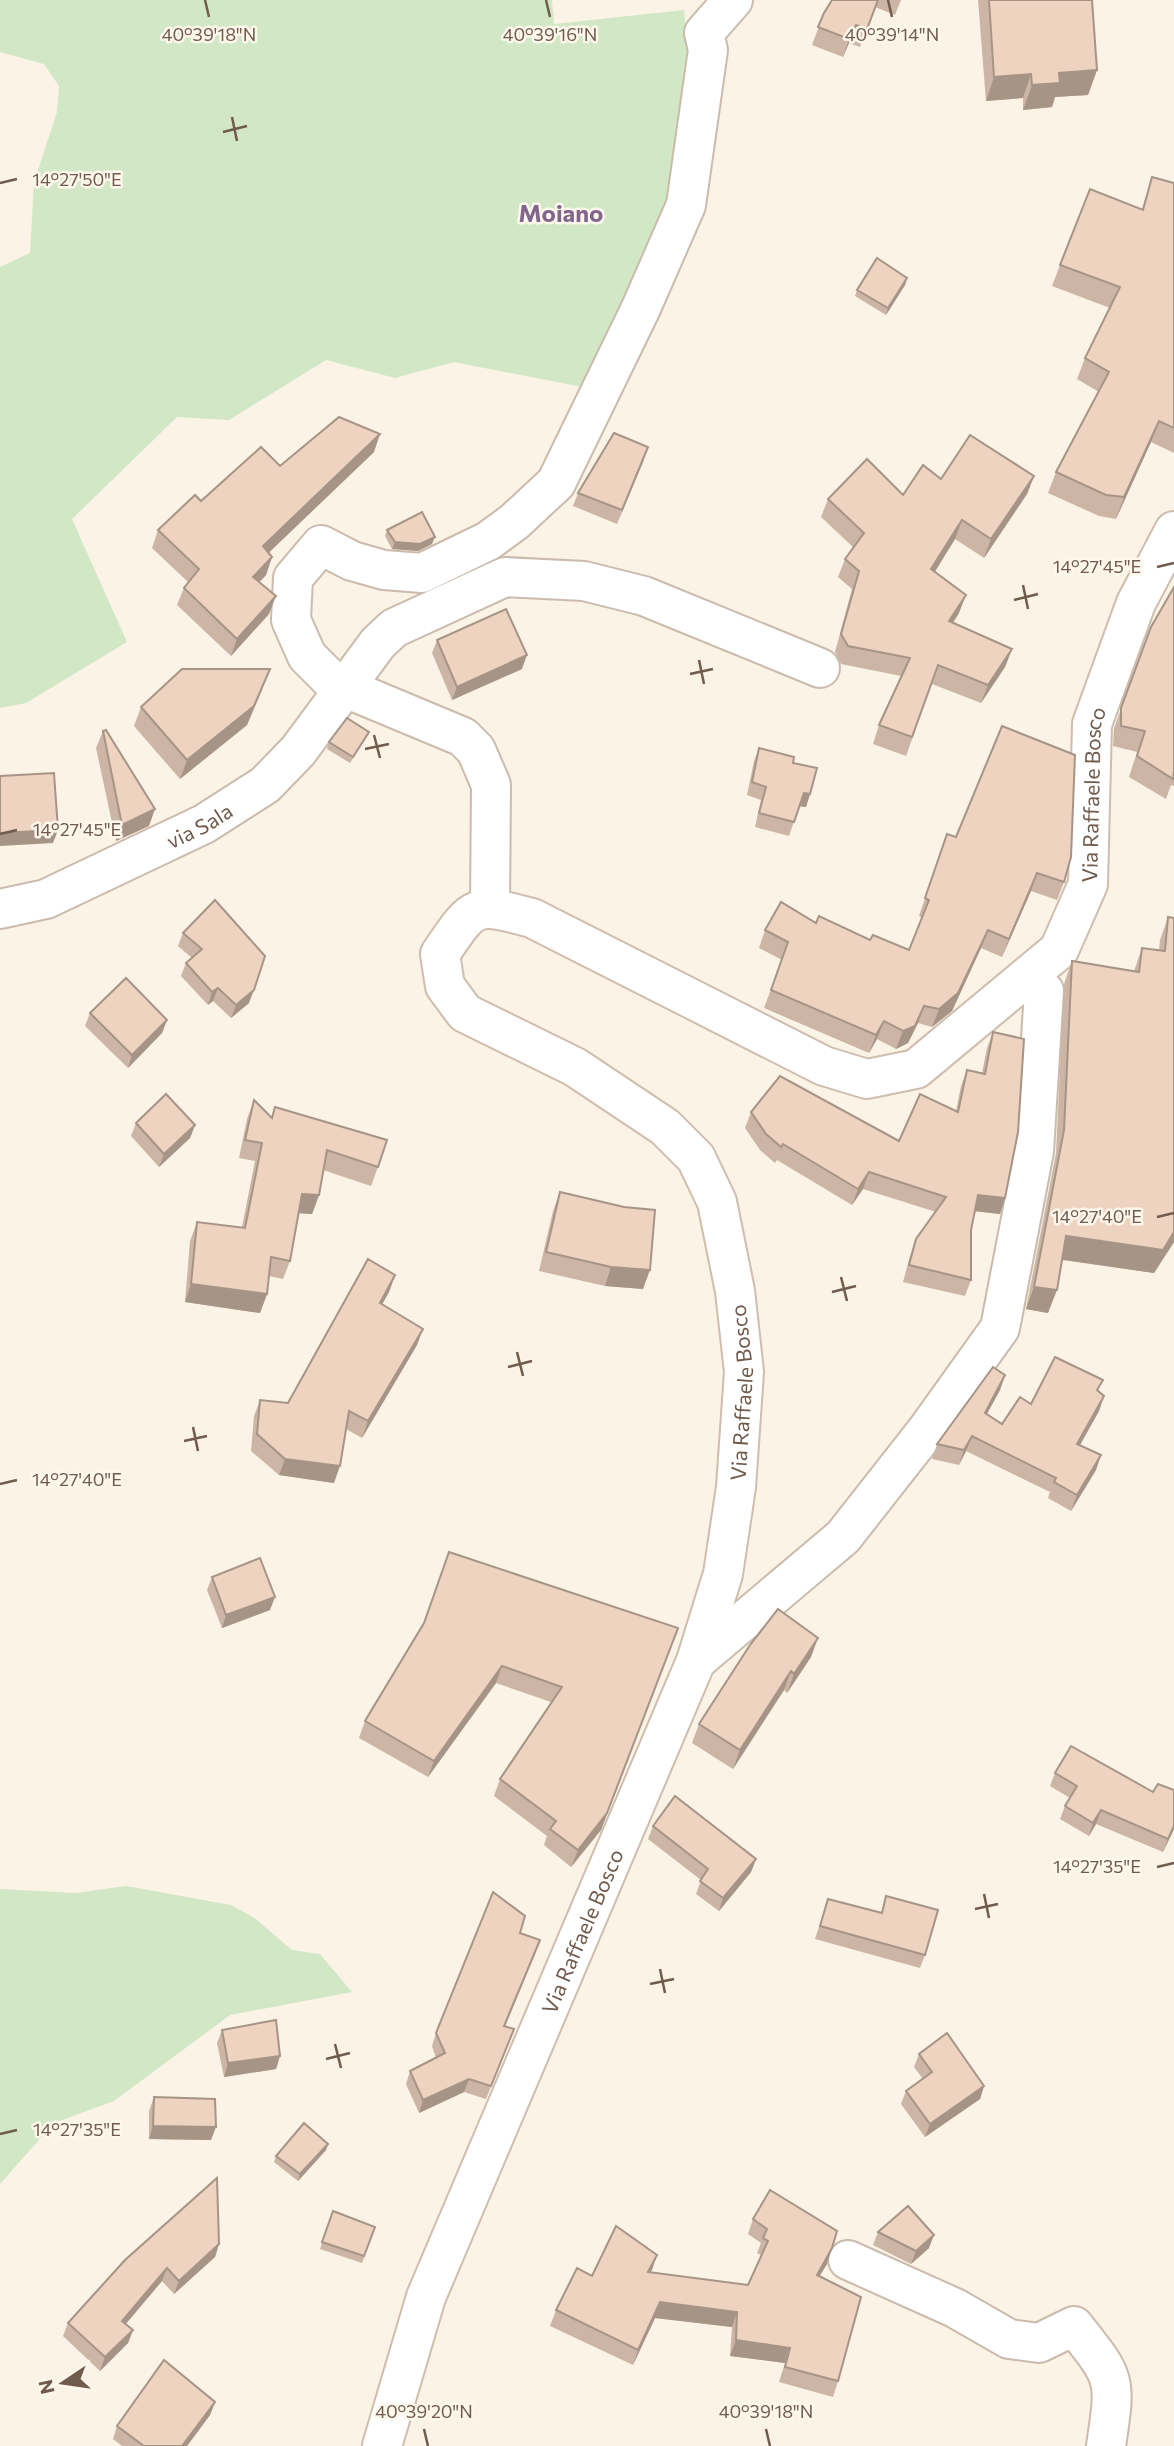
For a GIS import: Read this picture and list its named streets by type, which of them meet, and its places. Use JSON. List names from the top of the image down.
{
  "streets": {
    "street": ["Via Raffaele Bosco", "via Sala"]
  },
  "districts": ["Moiano"],
  "north": "left",
  "coordinates": [
    "40°39'18\"N",
    "40°39'16\"N",
    "40°39'14\"N",
    "14°27'50\"E",
    "14°27'45\"E",
    "14°27'40\"E",
    "14°27'35\"E",
    "40°39'20\"N"
  ]
}
